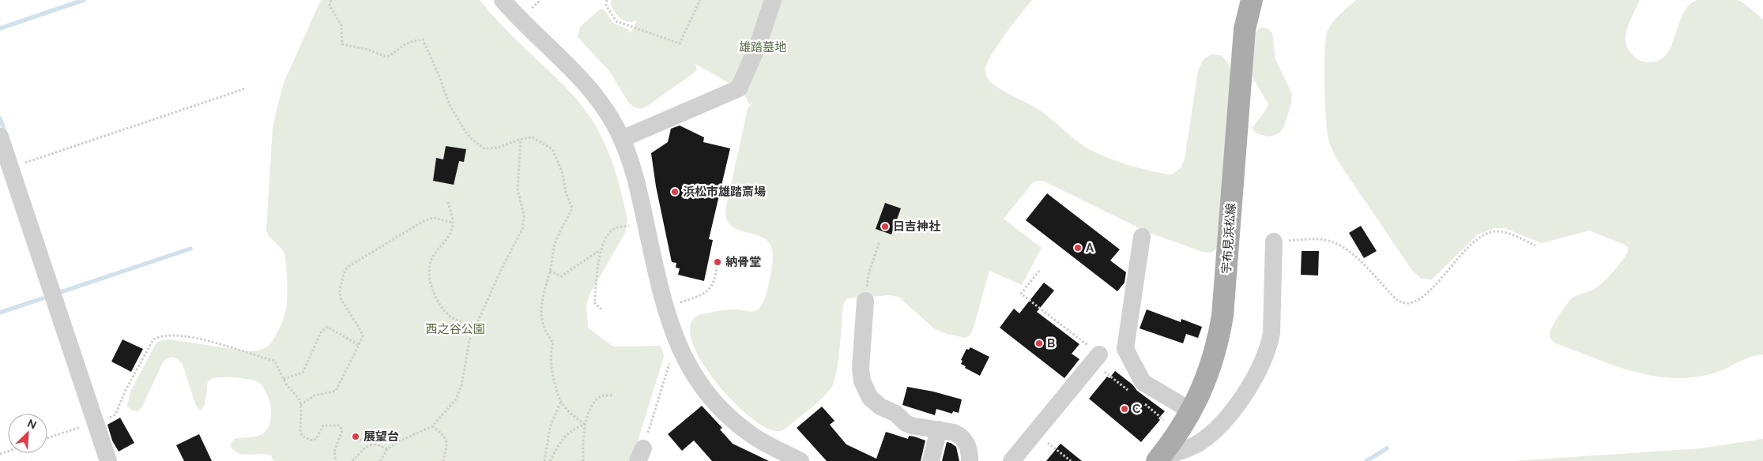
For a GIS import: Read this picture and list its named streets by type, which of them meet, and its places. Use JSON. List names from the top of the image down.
{
  "streets": {
    "main road": ["宇布見浜松線"]
  },
  "parks": ["雄踏墓地", "西之谷公園"],
  "places": [
    "浜松市雄踏斎場",
    "日吉神社",
    "A",
    "納骨堂",
    "B",
    "C",
    "展望台"
  ],
  "north": "top right"
}
